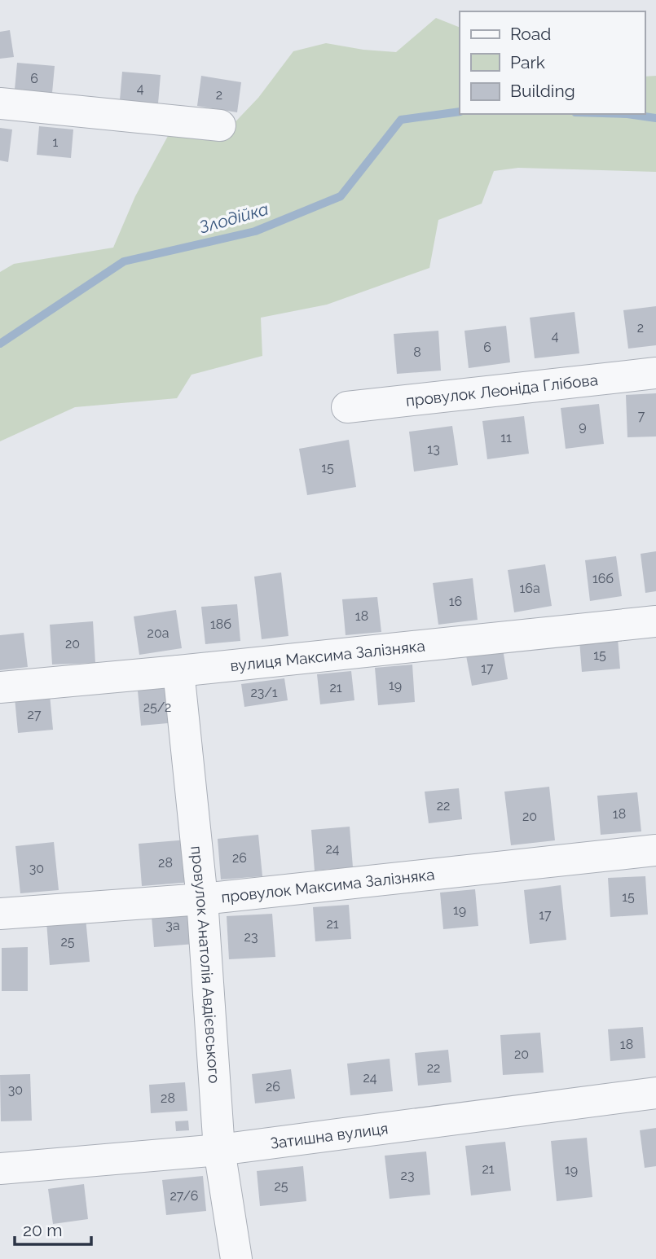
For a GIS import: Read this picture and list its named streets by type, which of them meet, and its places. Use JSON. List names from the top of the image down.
{
  "streets": {
    "street": [
      "провулок Леоніда Глібова",
      "вулиця Максима Залізняка",
      "провулок Максима Залізняка",
      "провулок Анатолія Авдієвського",
      "Затишна вулиця"
    ]
  },
  "crossings": [
    ["вулиця Максима Залізняка", "провулок Анатолія Авдієвського"],
    ["провулок Максима Залізняка", "провулок Анатолія Авдієвського"],
    ["провулок Анатолія Авдієвського", "Затишна вулиця"]
  ],
  "water": ["Злодійка"],
  "house_numbers": [
    "6",
    "4",
    "2",
    "1",
    "2",
    "4",
    "6",
    "8",
    "7",
    "9",
    "11",
    "13",
    "15",
    "16б",
    "16а",
    "16",
    "18",
    "18б",
    "20а",
    "20",
    "15",
    "17",
    "19",
    "21",
    "23/1",
    "25/2",
    "27",
    "22",
    "18",
    "20",
    "24",
    "26",
    "28",
    "30",
    "15",
    "19",
    "17",
    "21",
    "3а",
    "23",
    "25",
    "18",
    "20",
    "22",
    "24",
    "26",
    "30",
    "28",
    "21",
    "19",
    "23",
    "25",
    "27/6"
  ],
  "legend": ["Road", "Park", "Building"],
  "scale_bar": "20 m"
}
